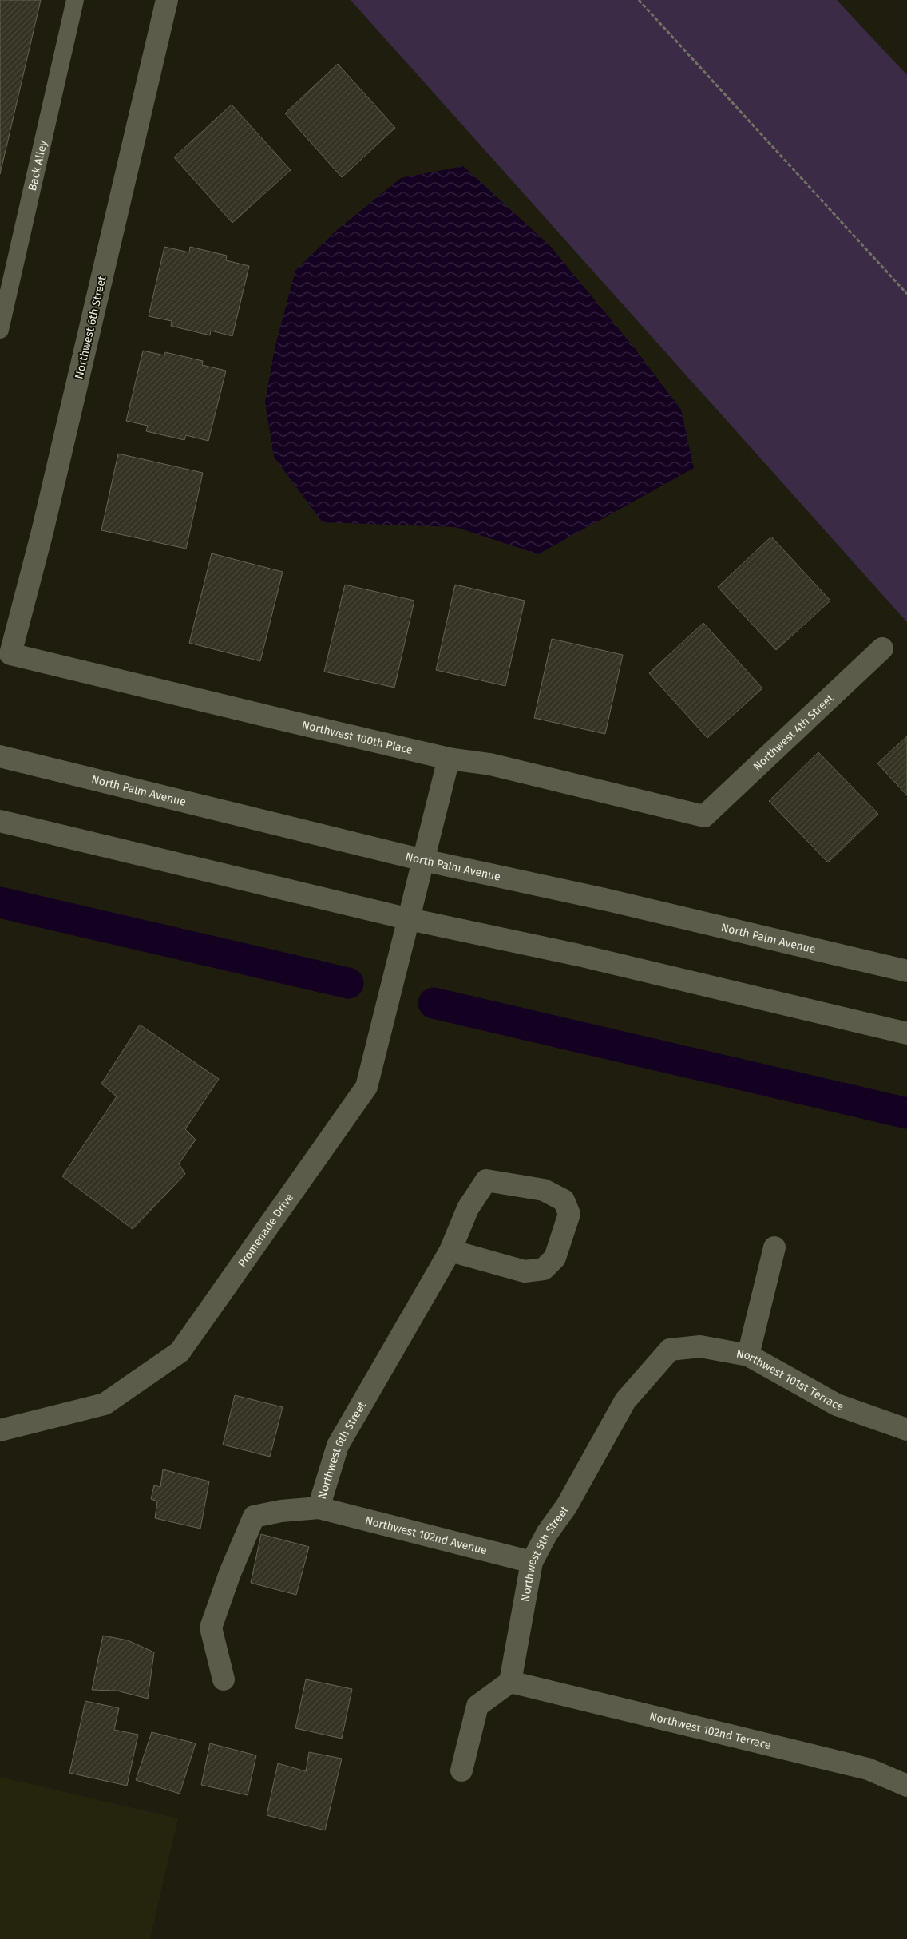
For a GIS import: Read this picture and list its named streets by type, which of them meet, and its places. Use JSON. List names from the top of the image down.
{
  "streets": {
    "street": [
      "Northwest 6th Street",
      "Northwest 4th Street",
      "Northwest 100th Place",
      "North Palm Avenue",
      "Promenade Drive",
      "Northwest 101st Terrace",
      "Northwest 102nd Avenue",
      "Northwest 5th Street",
      "Northwest 102nd Terrace"
    ],
    "lane": ["Back Alley"]
  },
  "crossings": [
    ["Northwest 6th Street", "Northwest 100th Place"],
    ["Northwest 6th Street", "Northwest 102nd Avenue"],
    ["Northwest 4th Street", "Northwest 100th Place"],
    ["Northwest 101st Terrace", "Northwest 5th Street"],
    ["Northwest 102nd Avenue", "Northwest 5th Street"],
    ["Northwest 5th Street", "Northwest 102nd Terrace"]
  ]
}
